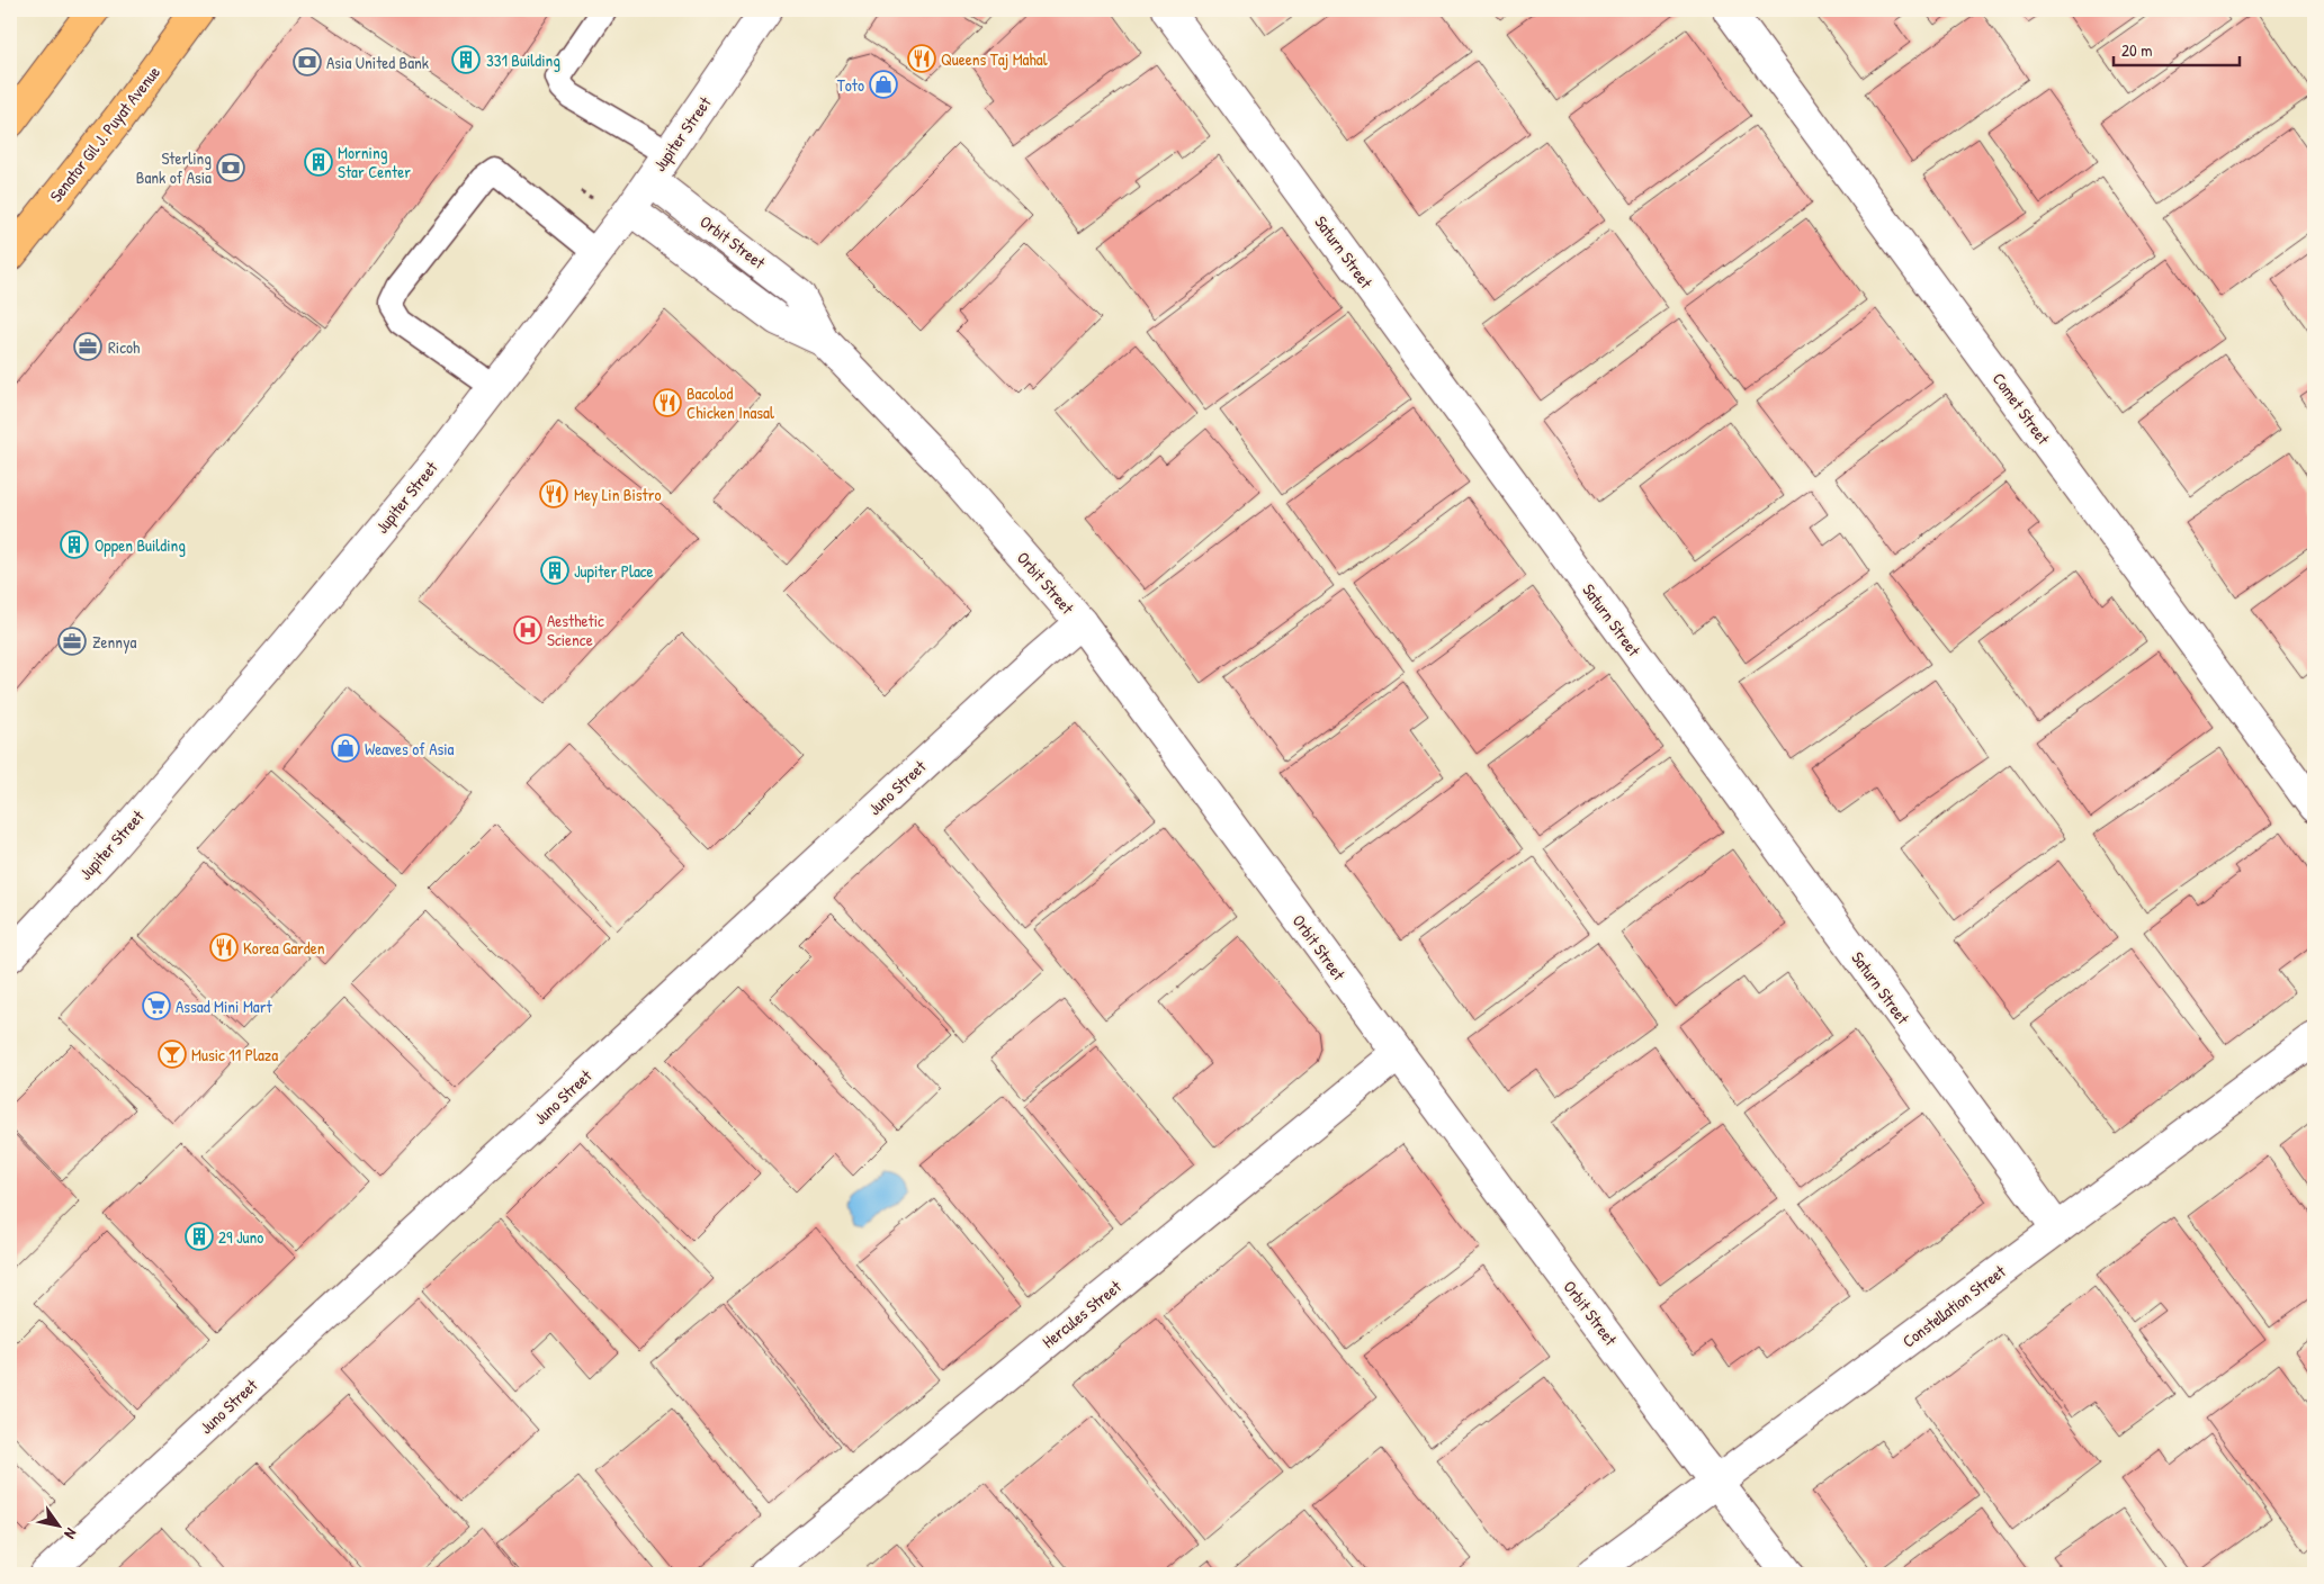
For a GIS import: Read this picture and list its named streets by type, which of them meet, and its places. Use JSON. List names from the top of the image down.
{
  "streets": {
    "main road": ["Senator Gil J. Puyat Avenue"],
    "street": [
      "Jupiter Street",
      "Orbit Street",
      "Saturn Street",
      "Comet Street",
      "Juno Street",
      "Constellation Street",
      "Hercules Street"
    ]
  },
  "crossings": [
    ["Jupiter Street", "Orbit Street"],
    ["Orbit Street", "Juno Street"],
    ["Orbit Street", "Constellation Street"],
    ["Orbit Street", "Hercules Street"],
    ["Saturn Street", "Constellation Street"]
  ],
  "places": {
    "restaurant": [
      "Queens Taj Mahal",
      "Bacolod Chicken Inasal",
      "Mey Lin Bistro",
      "Korea Garden"
    ],
    "building": [
      "331 Building",
      "Morning Star Center",
      "Oppen Building",
      "Jupiter Place",
      "29 Juno"
    ],
    "bank": ["Asia United Bank", "Sterling Bank of Asia"],
    "shop": ["Toto", "Weaves of Asia"],
    "office": ["Ricoh", "Zennya"],
    "hospital": ["Aesthetic Science"],
    "supermarket": ["Assad Mini Mart"],
    "bar": ["Music 11 Plaza"]
  },
  "scale_bar": "20 m",
  "north": "bottom right"
}
